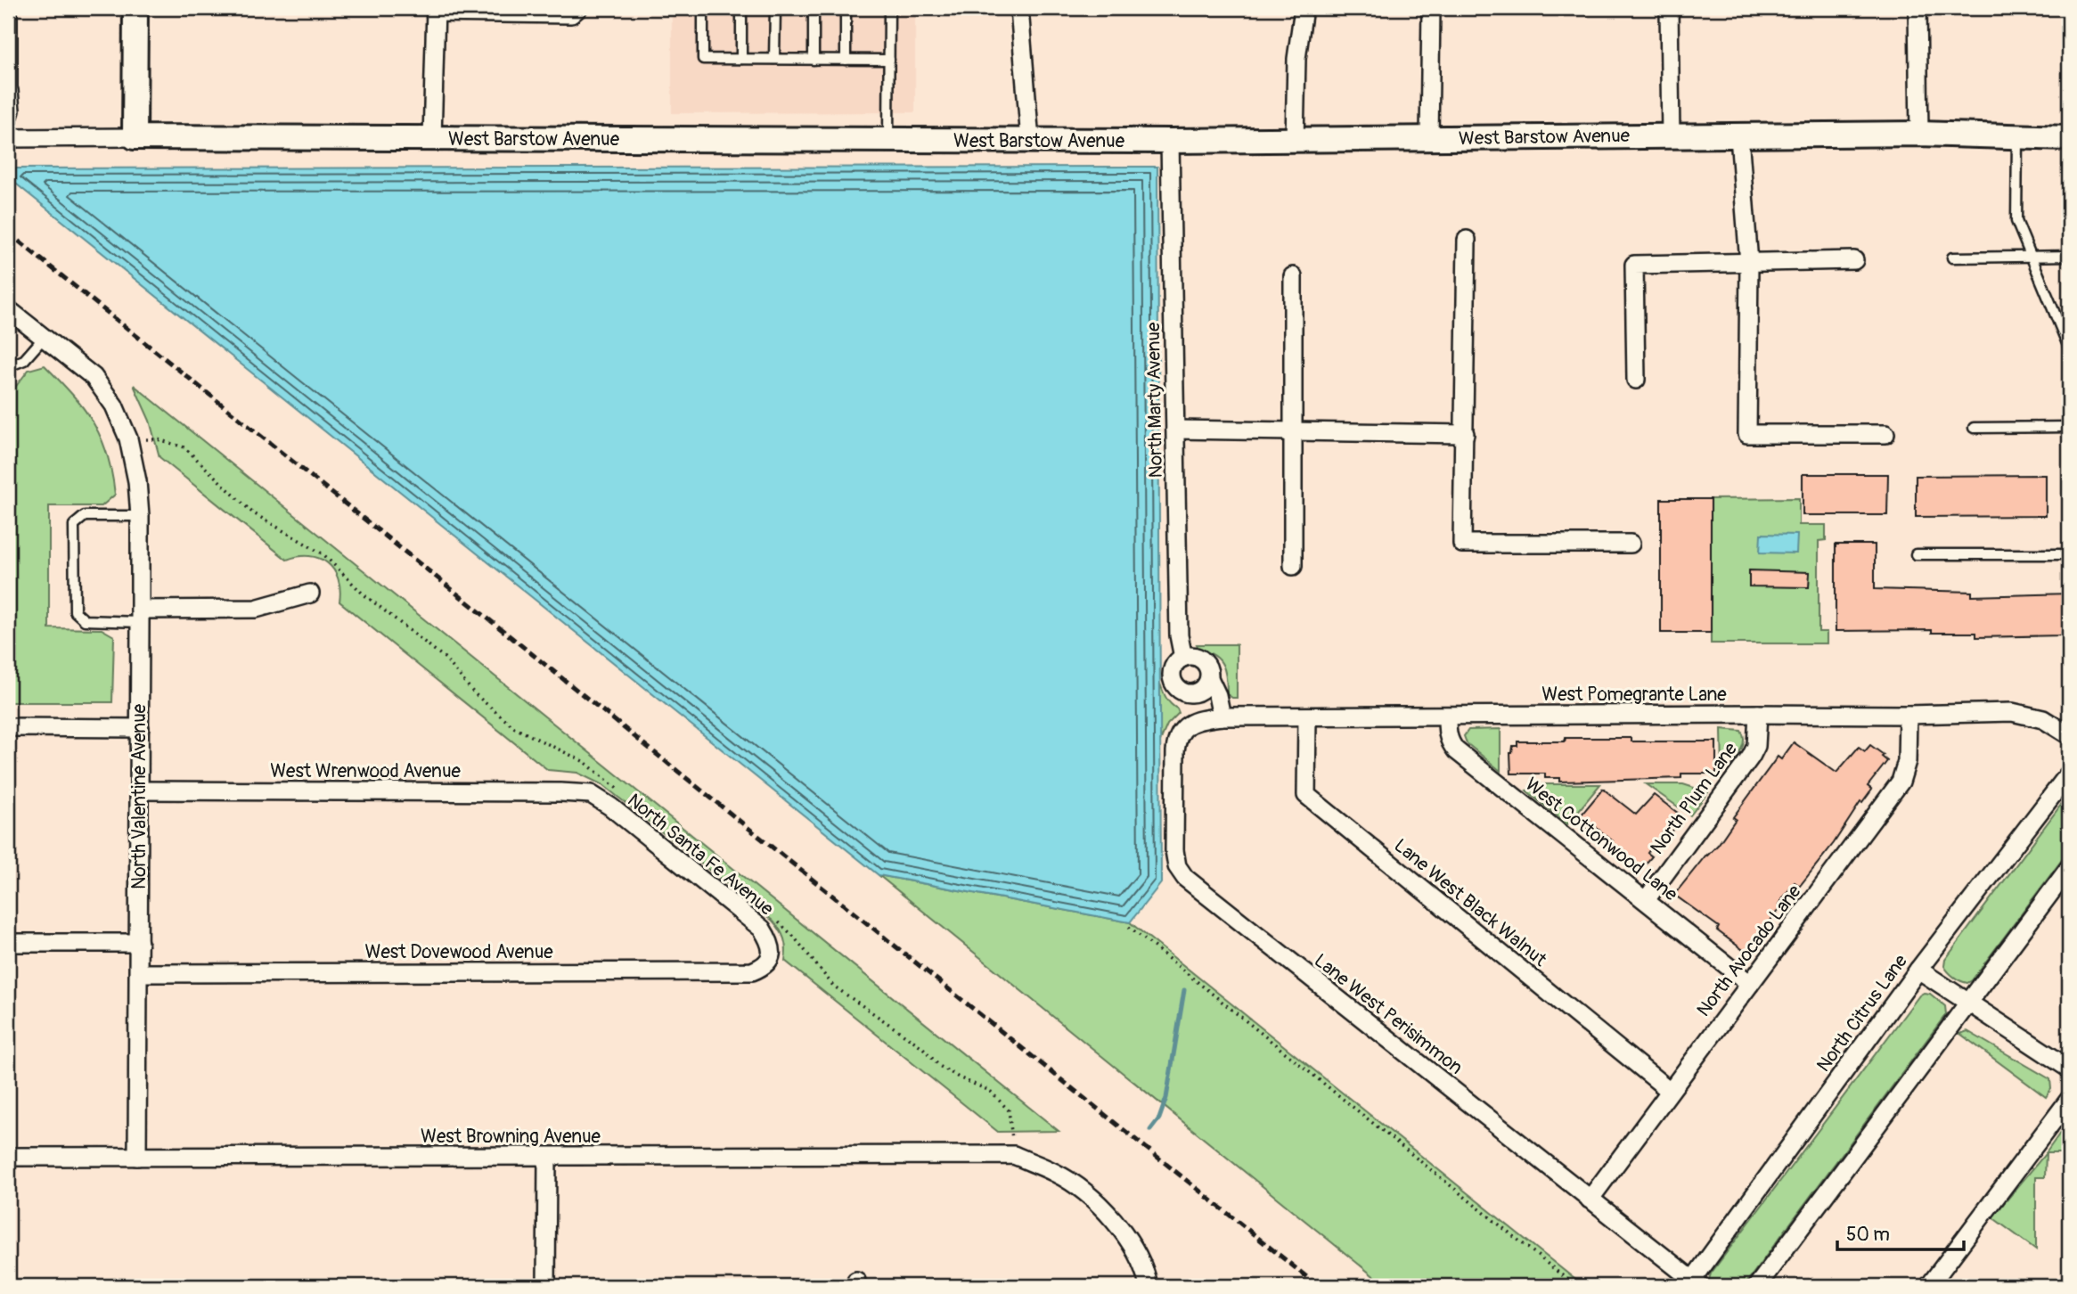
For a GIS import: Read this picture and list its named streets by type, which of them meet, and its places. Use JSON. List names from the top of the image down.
{
  "streets": {
    "street": [
      "West Barstow Avenue",
      "North Marty Avenue",
      "West Pomegrante Lane",
      "West Wrenwood Avenue",
      "North Valentine Avenue",
      "North Plum Lane",
      "West Cottonwood Lane",
      "North Santa Fe Avenue",
      "Lane West Black Walnut",
      "North Avocado Lane",
      "West Dovewood Avenue",
      "North Citrus Lane",
      "Lane West Perisimmon",
      "West Browning Avenue"
    ]
  },
  "crossings": [
    ["West Barstow Avenue", "North Marty Avenue"],
    ["North Marty Avenue", "West Pomegrante Lane"],
    ["North Marty Avenue", "Lane West Perisimmon"],
    ["West Pomegrante Lane", "North Plum Lane"],
    ["West Pomegrante Lane", "West Cottonwood Lane"],
    ["West Pomegrante Lane", "Lane West Black Walnut"],
    ["West Pomegrante Lane", "North Avocado Lane"],
    ["West Pomegrante Lane", "Lane West Perisimmon"],
    ["West Wrenwood Avenue", "North Valentine Avenue"],
    ["West Wrenwood Avenue", "North Santa Fe Avenue"],
    ["North Valentine Avenue", "West Dovewood Avenue"],
    ["North Valentine Avenue", "West Browning Avenue"],
    ["North Plum Lane", "West Cottonwood Lane"],
    ["West Cottonwood Lane", "North Avocado Lane"],
    ["North Santa Fe Avenue", "West Dovewood Avenue"],
    ["Lane West Black Walnut", "North Avocado Lane"],
    ["North Avocado Lane", "Lane West Perisimmon"],
    ["North Citrus Lane", "Lane West Perisimmon"]
  ],
  "scale_bar": "50 m"
}
